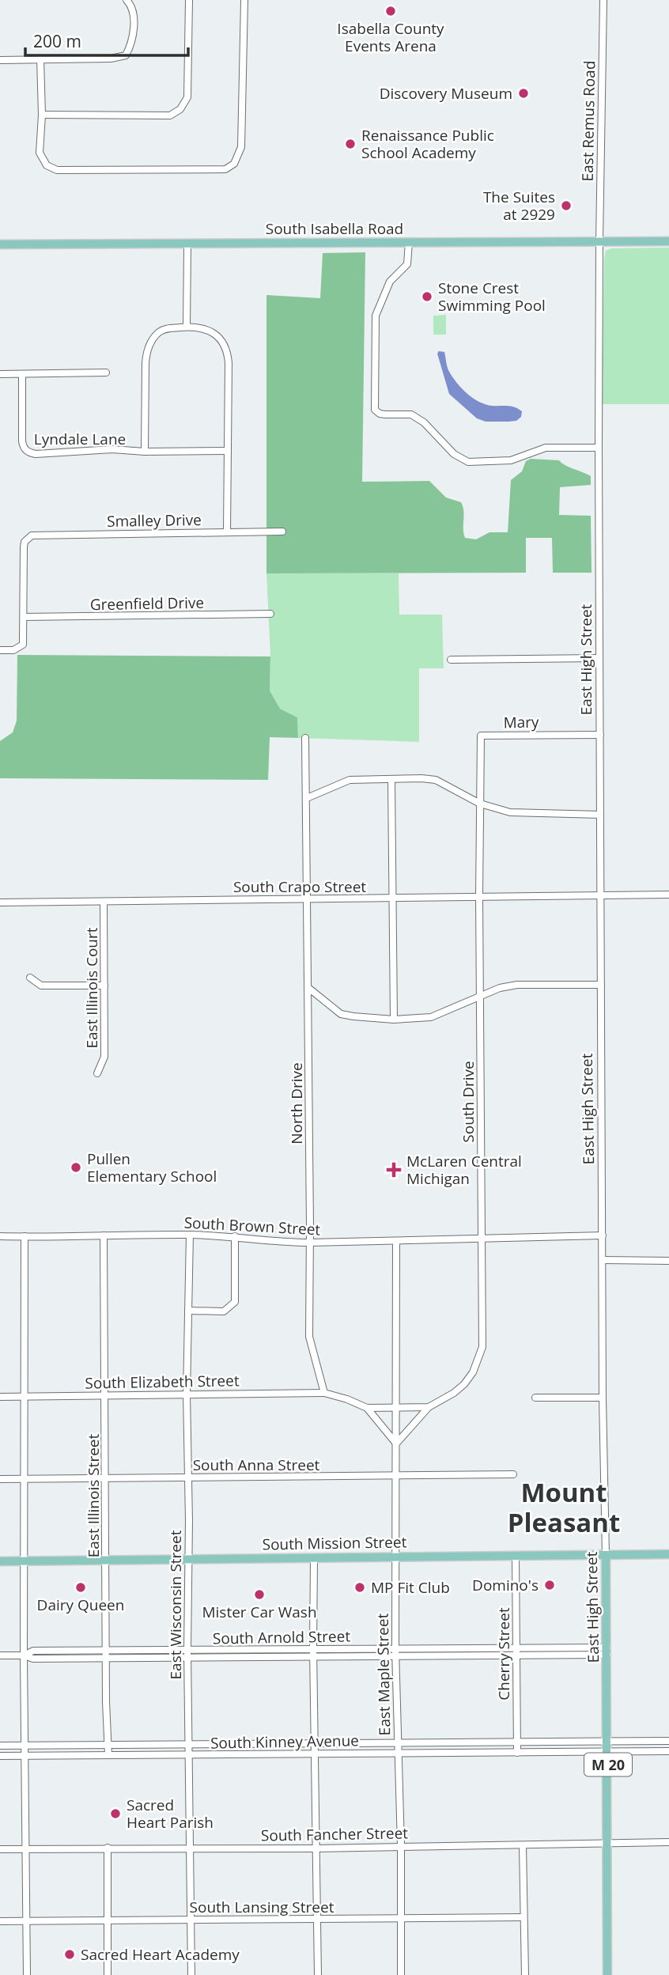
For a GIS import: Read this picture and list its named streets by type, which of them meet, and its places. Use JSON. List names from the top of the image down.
{
  "streets": {
    "main road": [
      "South Isabella Road",
      "East High Street",
      "South Mission Street",
      "M 20"
    ],
    "street": [
      "East Remus Road",
      "Lyndale Lane",
      "Smalley Drive",
      "Greenfield Drive",
      "Mary",
      "South Crapo Street",
      "East Illinois Court",
      "South Drive",
      "North Drive",
      "South Brown Street",
      "South Elizabeth Street",
      "South Anna Street",
      "East Illinois Street",
      "East Wisconsin Street",
      "South Arnold Street",
      "Cherry Street",
      "East Maple Street",
      "South Kinney Avenue",
      "South Fancher Street",
      "South Lansing Street"
    ]
  },
  "crossings": [
    ["East Remus Road", "South Isabella Road"],
    ["East Remus Road", "East High Street"],
    ["South Isabella Road", "East High Street"],
    ["Smalley Drive", "Greenfield Drive"],
    ["East High Street", "Mary"],
    ["East High Street", "South Crapo Street"],
    ["East High Street", "South Brown Street"],
    ["East High Street", "South Mission Street"],
    ["East High Street", "South Arnold Street"],
    ["East High Street", "South Kinney Avenue"],
    ["East High Street", "South Fancher Street"],
    ["Mary", "South Drive"],
    ["South Crapo Street", "East Illinois Court"],
    ["South Crapo Street", "South Drive"],
    ["South Crapo Street", "North Drive"],
    ["South Drive", "South Brown Street"],
    ["South Drive", "East Maple Street"],
    ["North Drive", "South Brown Street"],
    ["North Drive", "South Elizabeth Street"],
    ["South Brown Street", "East Illinois Street"],
    ["South Brown Street", "East Wisconsin Street"],
    ["South Brown Street", "East Maple Street"],
    ["South Elizabeth Street", "East Illinois Street"],
    ["South Elizabeth Street", "East Wisconsin Street"],
    ["South Anna Street", "East Illinois Street"],
    ["South Anna Street", "East Wisconsin Street"],
    ["South Anna Street", "East Maple Street"],
    ["East Illinois Street", "South Mission Street"],
    ["East Illinois Street", "South Arnold Street"],
    ["East Illinois Street", "South Kinney Avenue"],
    ["South Mission Street", "East Wisconsin Street"],
    ["South Mission Street", "Cherry Street"],
    ["South Mission Street", "East Maple Street"],
    ["East Wisconsin Street", "South Arnold Street"],
    ["East Wisconsin Street", "South Kinney Avenue"],
    ["East Wisconsin Street", "South Fancher Street"],
    ["East Wisconsin Street", "South Lansing Street"],
    ["South Arnold Street", "Cherry Street"],
    ["South Arnold Street", "East Maple Street"],
    ["Cherry Street", "South Kinney Avenue"],
    ["East Maple Street", "South Kinney Avenue"],
    ["East Maple Street", "South Fancher Street"],
    ["East Maple Street", "South Lansing Street"]
  ],
  "districts": ["Mount Pleasant"],
  "places": {
    "other": [
      "Isabella County Events Arena",
      "Discovery Museum",
      "Renaissance Public School Academy",
      "The Suites at 2929",
      "Stone Crest Swimming Pool",
      "Pullen Elementary School",
      "Domino's",
      "Dairy Queen",
      "MP Fit Club",
      "Mister Car Wash",
      "Sacred Heart Parish",
      "Sacred Heart Academy"
    ],
    "health": ["McLaren Central Michigan"]
  },
  "scale_bar": "200 m"
}
